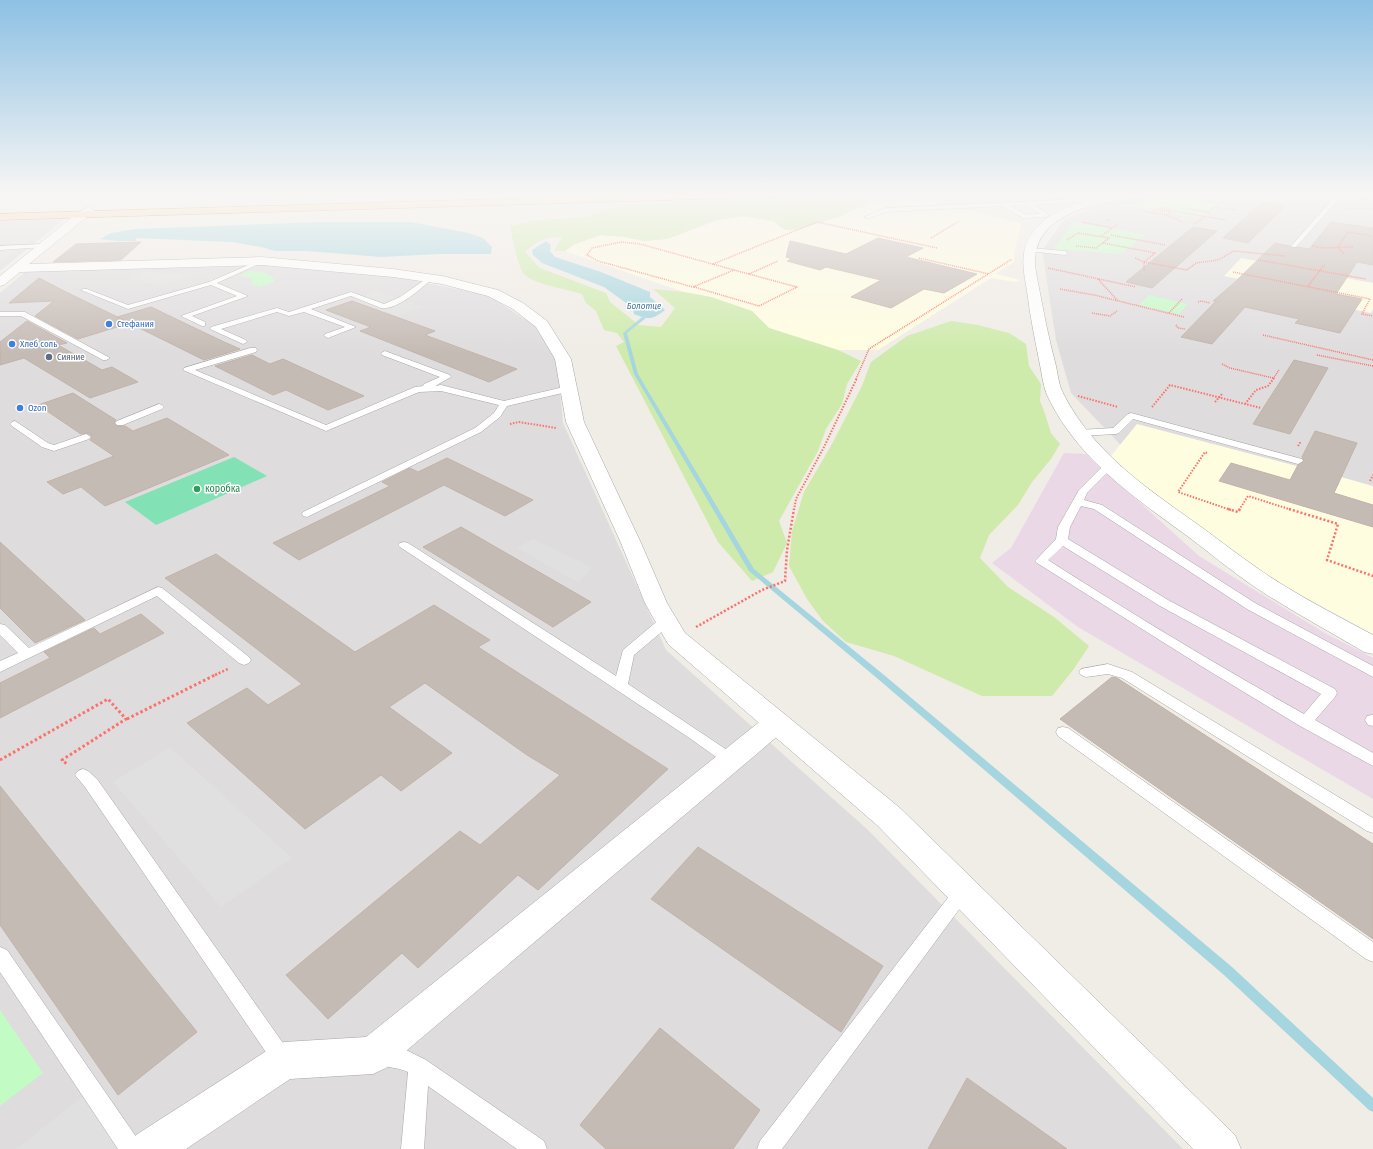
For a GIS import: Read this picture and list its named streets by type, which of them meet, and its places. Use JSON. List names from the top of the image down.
{
  "water": ["Болотце"],
  "places": [
    "Стефания",
    "Хлеб соль",
    "Сияние",
    "Ozon",
    "коробка"
  ]
}
